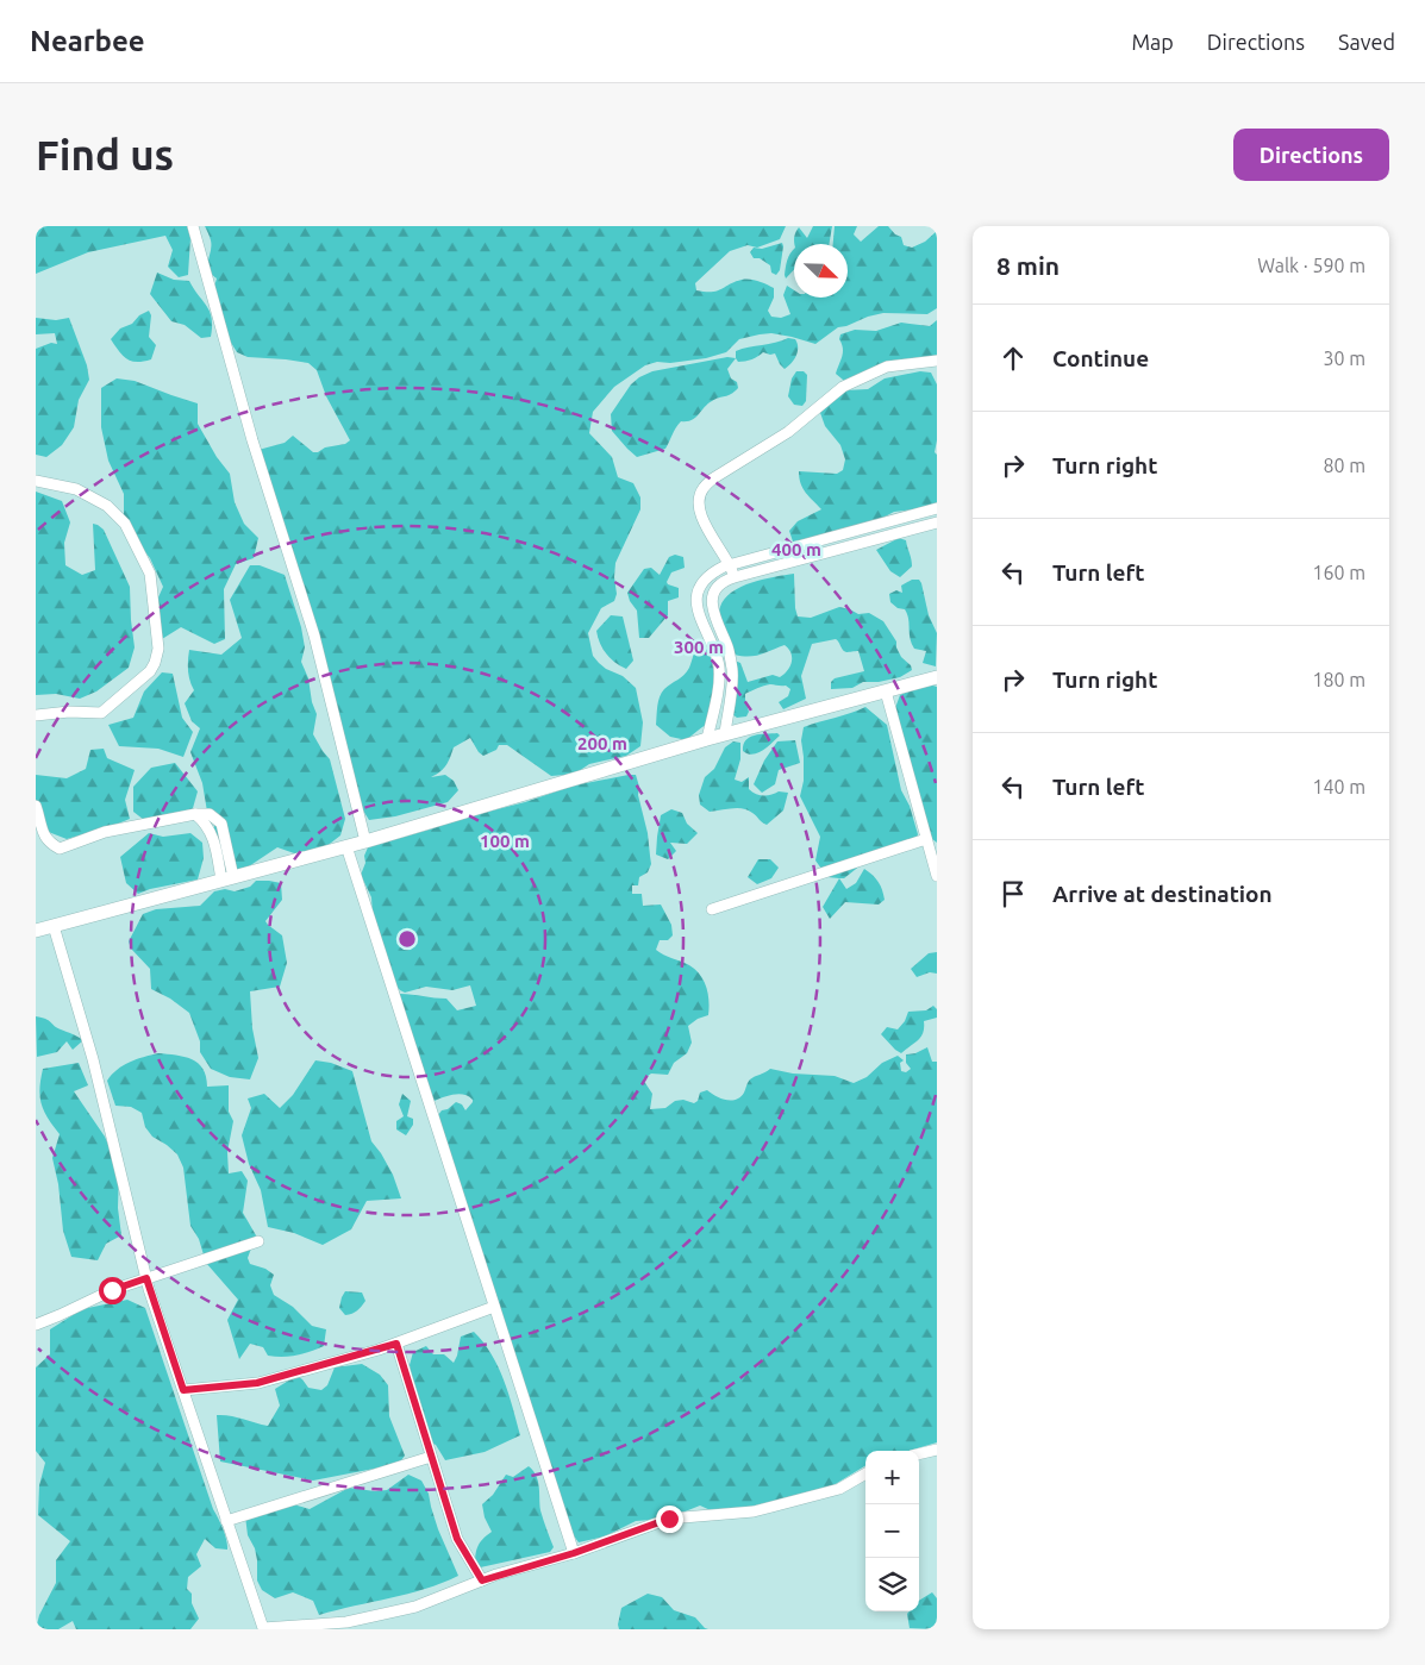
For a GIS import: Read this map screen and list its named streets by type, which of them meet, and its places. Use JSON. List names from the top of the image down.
{
  "north": "bottom right",
  "page": {
    "header": "Nearbee",
    "nav": ["Map", "Directions", "Saved"],
    "buttons": "Directions",
    "title": "Find us",
    "heading": ["8 min", "Walk · 590 m"],
    "list": [
      ["Continue", "30 m"],
      ["Turn right", "80 m"],
      ["Turn left", "160 m"],
      ["Turn right", "180 m"],
      ["Turn left", "140 m"],
      "Arrive at destination"
    ],
    "map_buttons": ["+", "−"]
  },
  "rings": [
    "400 m",
    "300 m",
    "200 m",
    "100 m"
  ]
}
